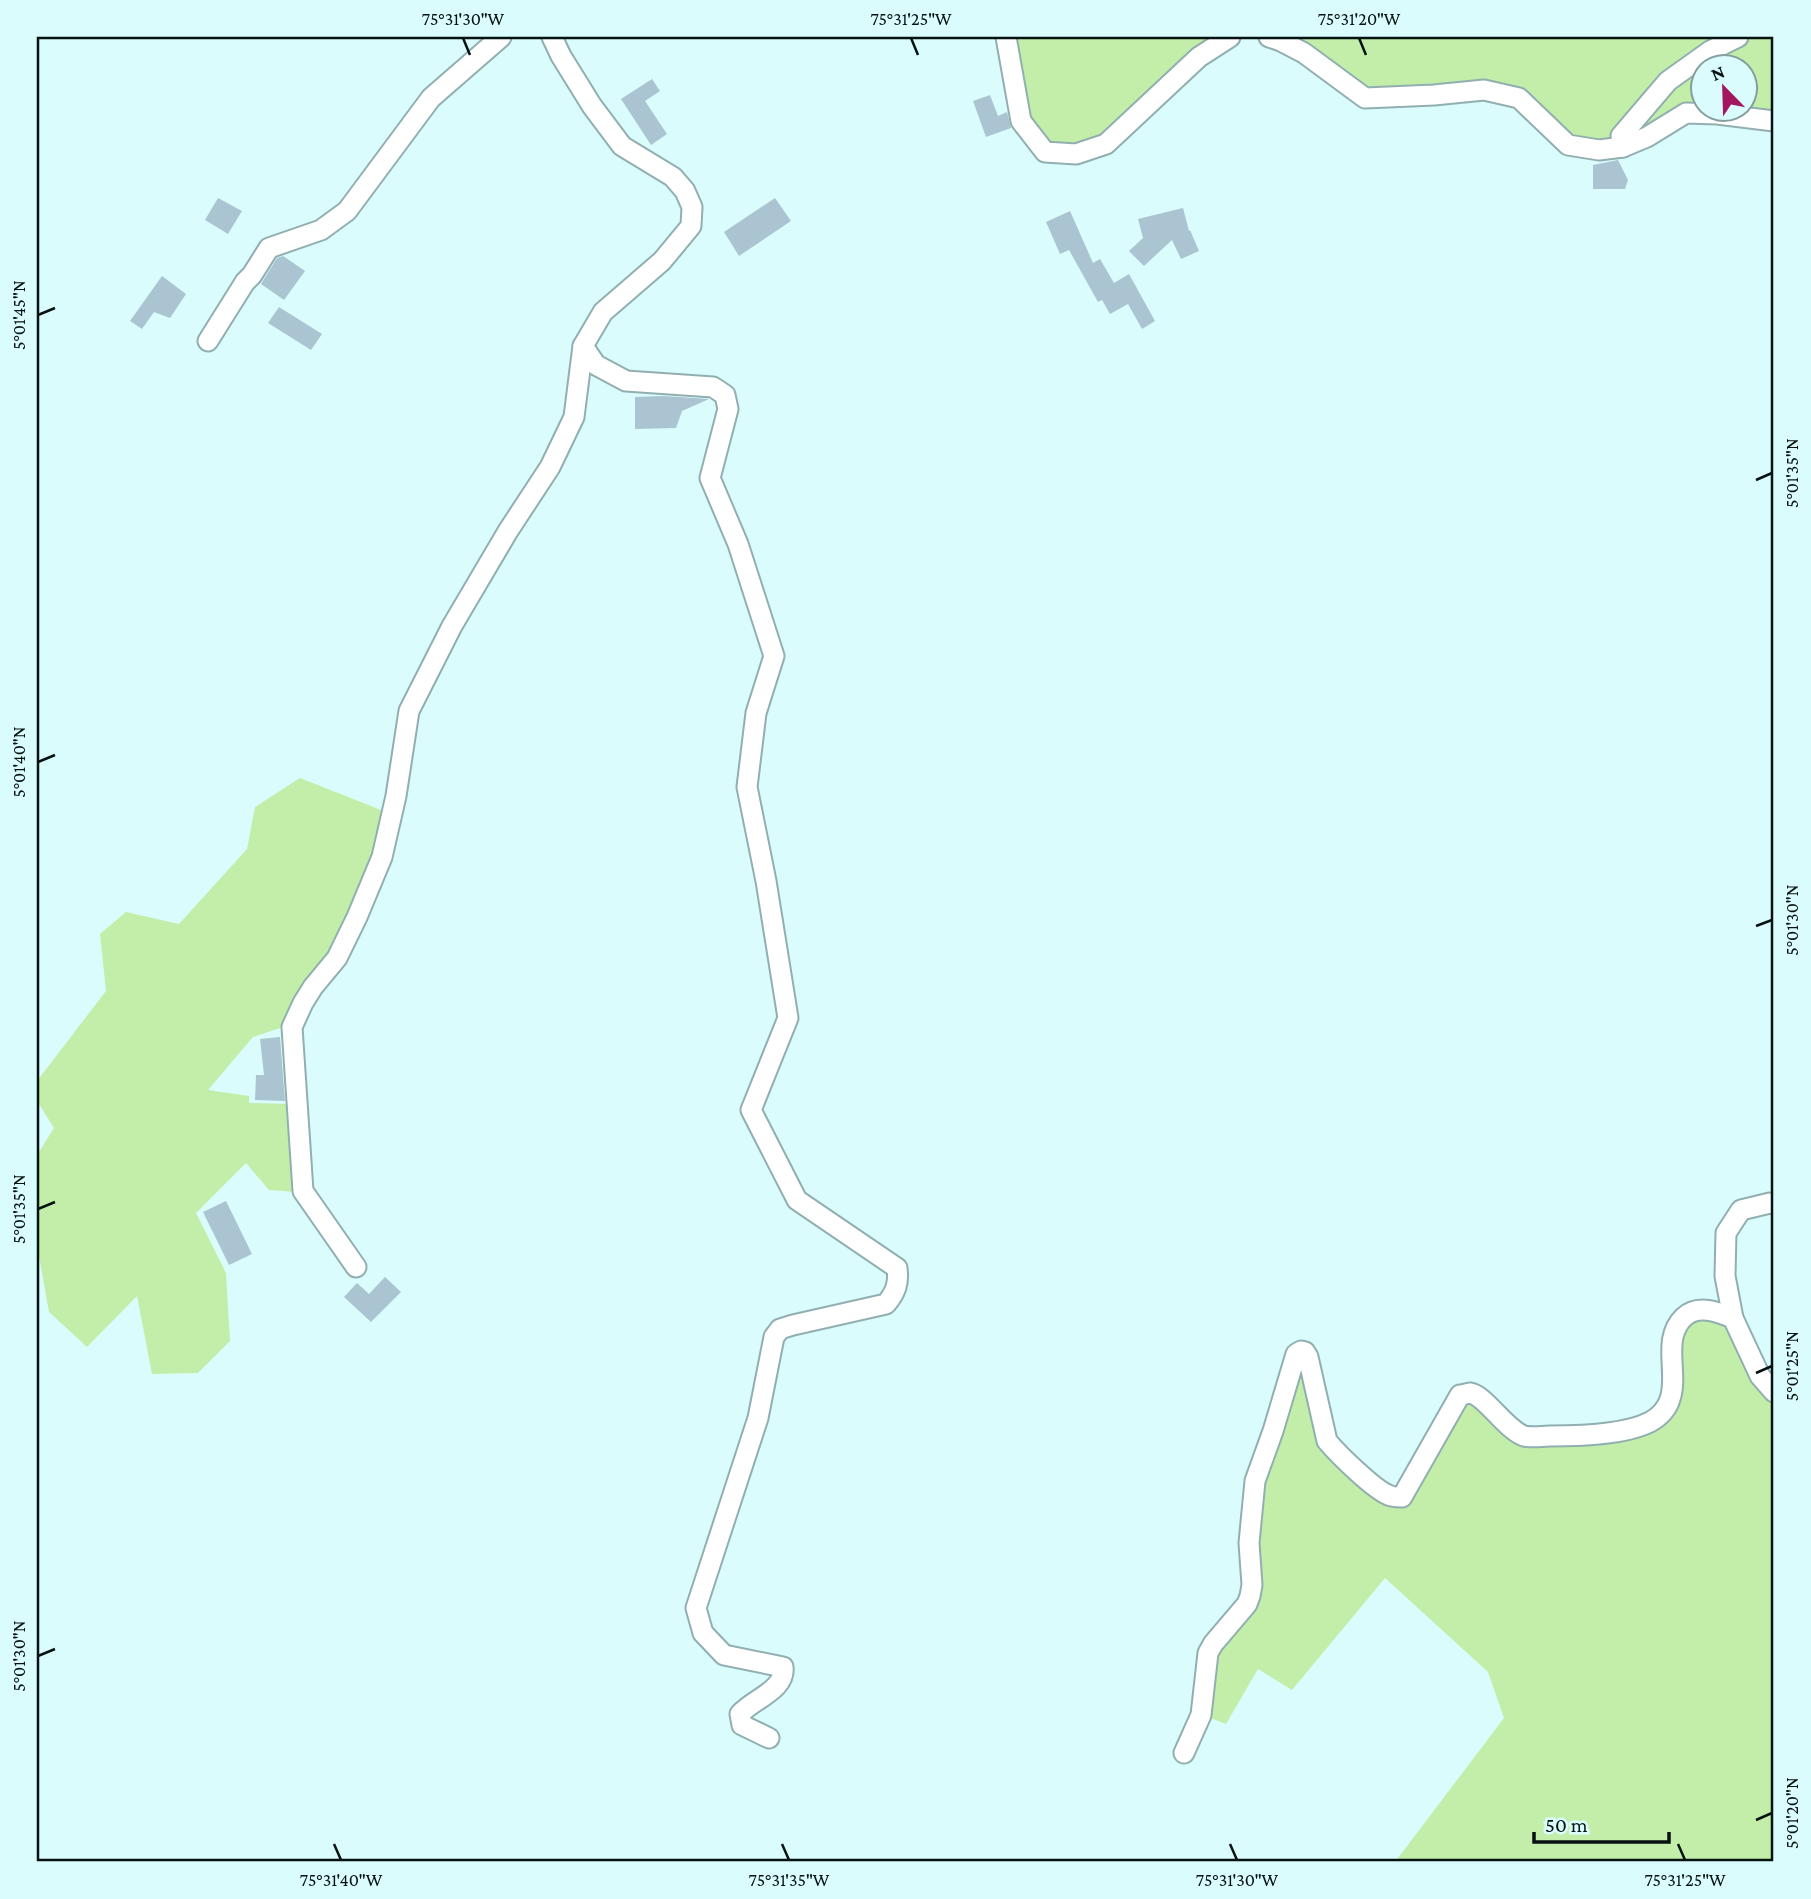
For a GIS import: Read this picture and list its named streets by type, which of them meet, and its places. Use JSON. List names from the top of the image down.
{
  "scale_bar": "50 m",
  "north": "top left",
  "coordinates": [
    "75°31'30\"W",
    "75°31'25\"W",
    "75°31'20\"W",
    "5°01'45\"N",
    "5°01'35\"N",
    "5°01'40\"N",
    "5°01'30\"N",
    "5°01'25\"N",
    "5°01'20\"N",
    "75°31'40\"W",
    "75°31'35\"W"
  ]
}
